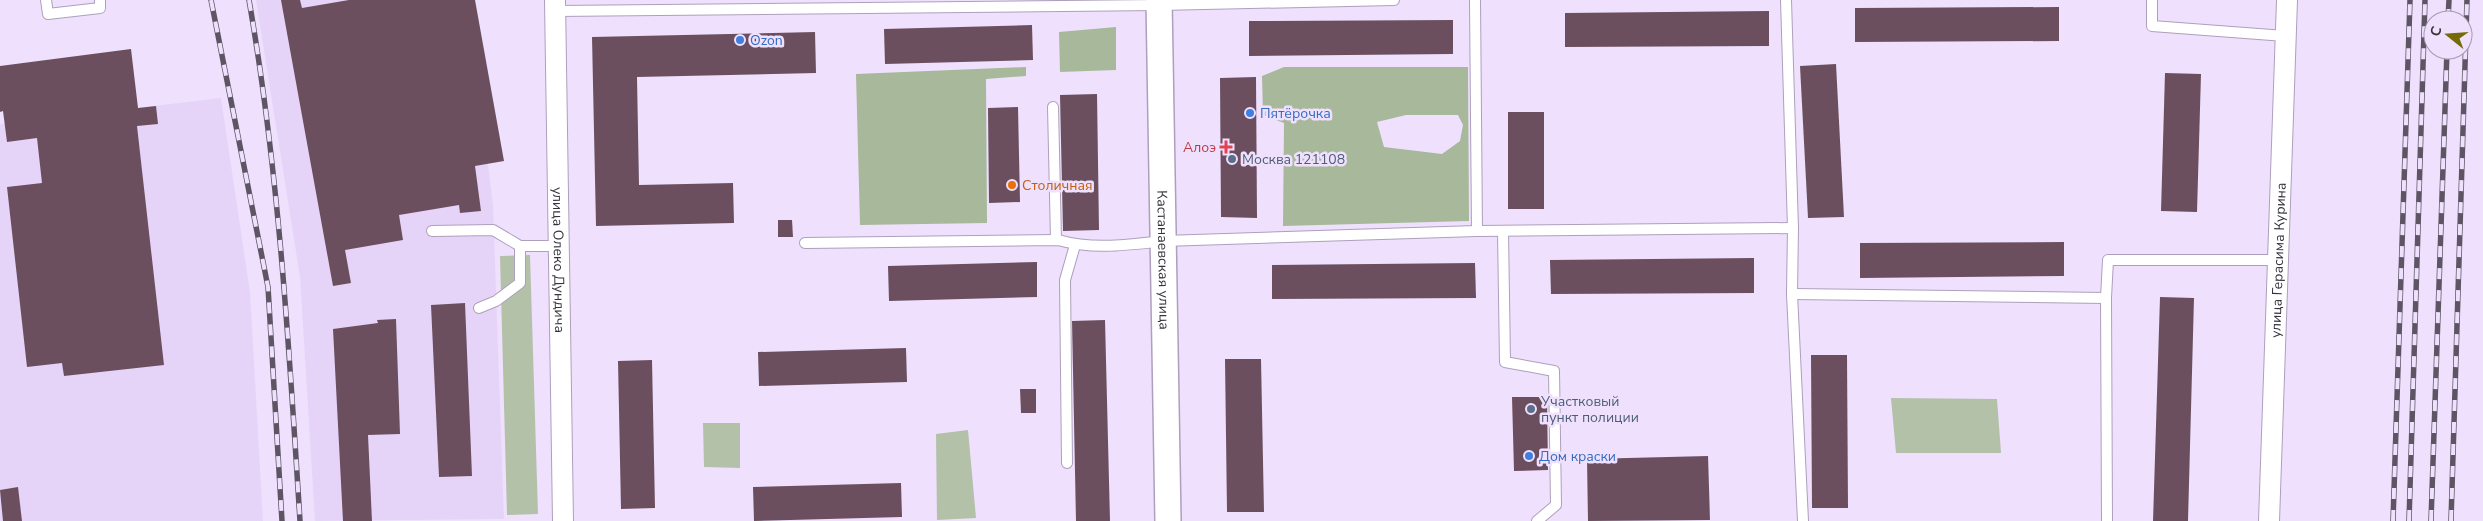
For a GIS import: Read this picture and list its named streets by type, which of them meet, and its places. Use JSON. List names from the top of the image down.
{
  "streets": {
    "street": ["улица Олеко Дундича", "улица Герасима Курина", "Кастанаевская улица"]
  },
  "places": {
    "other": [
      "Ozon",
      "Пятёрочка",
      "Москва 121108",
      "Столичная",
      "Участковый пункт полиции",
      "Дом краски"
    ],
    "health": ["Алоэ"]
  },
  "north": "left"
}
